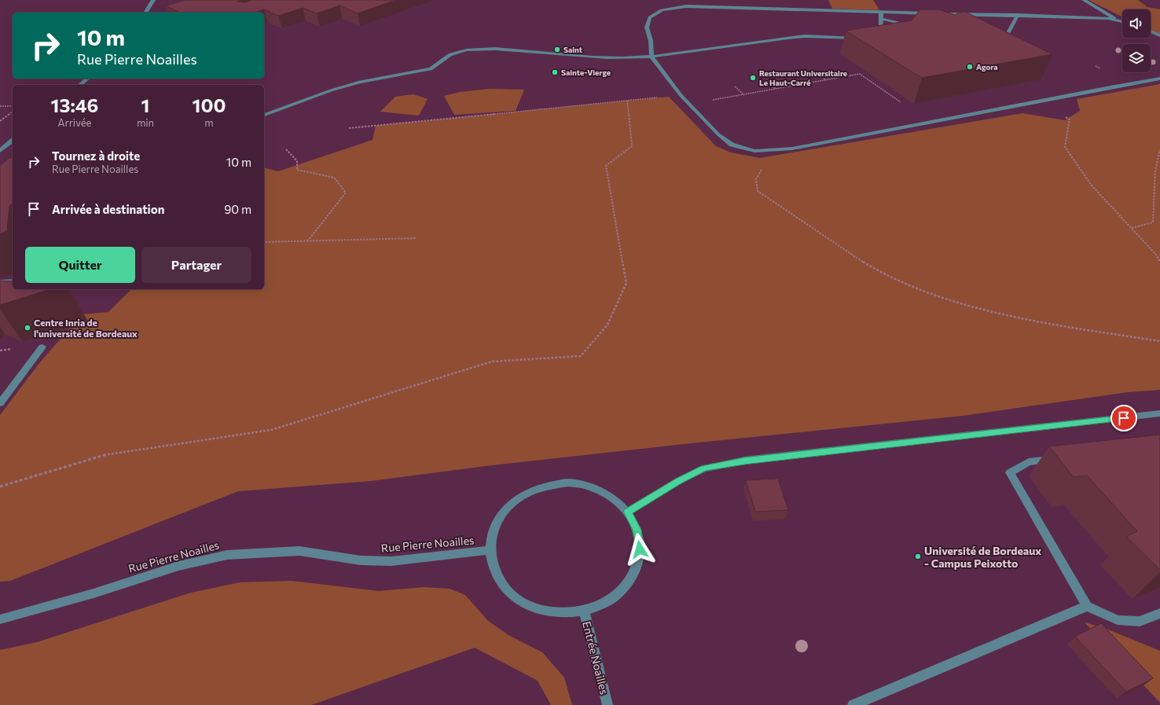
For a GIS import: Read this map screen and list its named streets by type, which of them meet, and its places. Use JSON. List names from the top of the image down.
{
  "streets": {
    "street": ["Rue Pierre Noailles", "Entrée Noailles"]
  },
  "places": [
    "Saint",
    "Agora",
    "Sainte-Vierge",
    "Restaurant Universitaire Le Haut-Carré",
    "Centre Inria de l'université de Bordeaux",
    "Université de Bordeaux - Campus Peixotto"
  ],
  "page": {
    "turn": ["10 m", "Rue Pierre Noailles"],
    "eta": [
      "13:46",
      "Arrivée",
      "1",
      "min",
      "100",
      "m"
    ],
    "list": [
      {
        "name": "Tournez à droite",
        "note": "Rue Pierre Noailles",
        "value": "10 m"
      },
      {
        "name": "Arrivée à destination",
        "value": "90 m"
      }
    ],
    "buttons": ["Quitter", "Partager"]
  }
}
